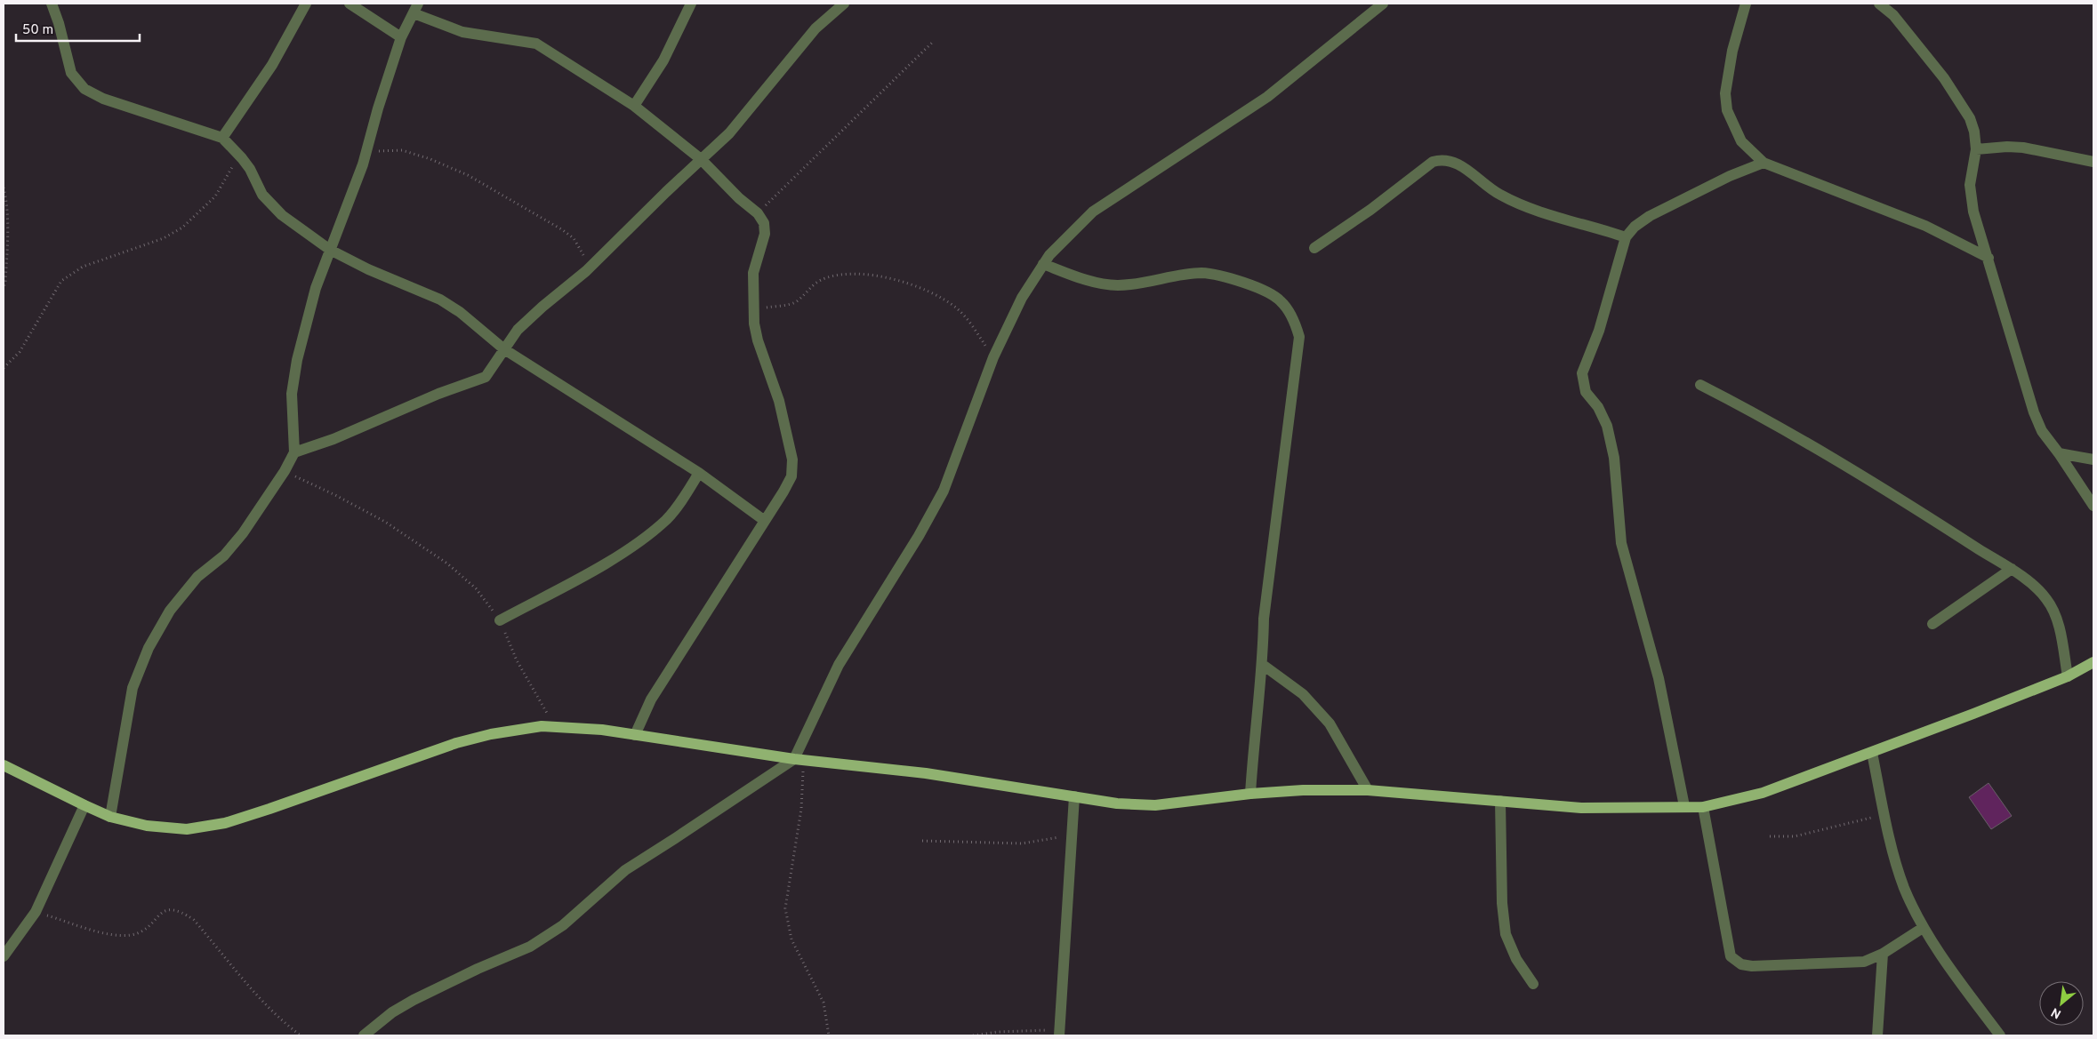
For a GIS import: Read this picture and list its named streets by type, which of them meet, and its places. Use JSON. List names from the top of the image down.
{
  "scale_bar": "50 m",
  "north": "bottom left"
}
